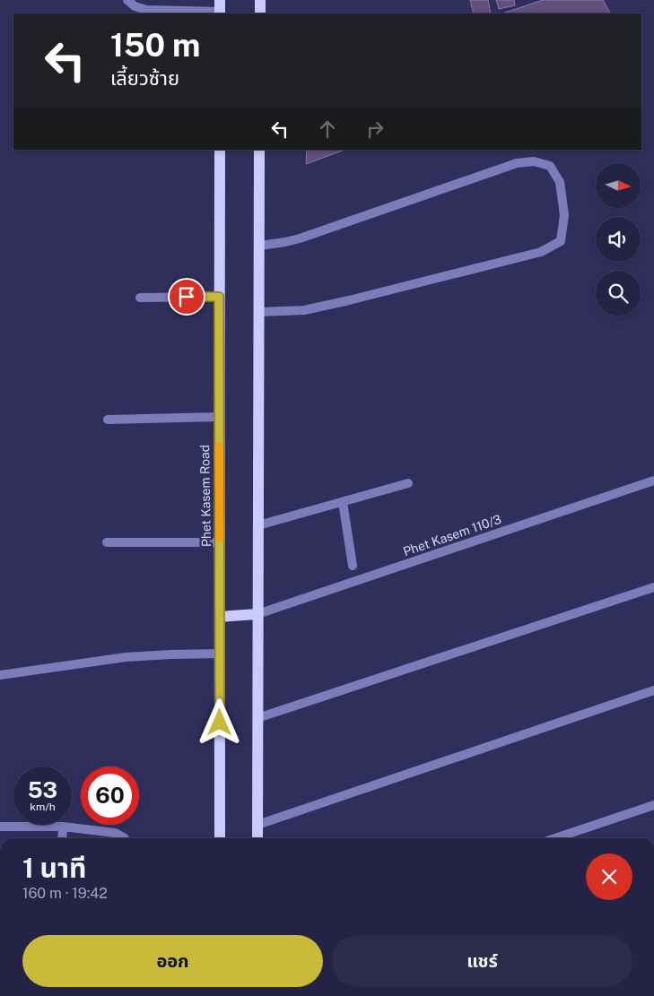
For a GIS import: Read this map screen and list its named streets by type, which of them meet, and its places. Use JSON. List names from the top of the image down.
{
  "streets": {
    "main road": ["Phet Kasem Road"],
    "street": ["Phet Kasem 110/3"]
  },
  "north": "right",
  "page": {
    "turn": ["150 m", "เลี้ยวซ้าย"],
    "speed": "53 km/h",
    "limit": "60",
    "heading": ["1 นาที", "160 m · 19:42"],
    "buttons": ["ออก", "แชร์"]
  }
}
